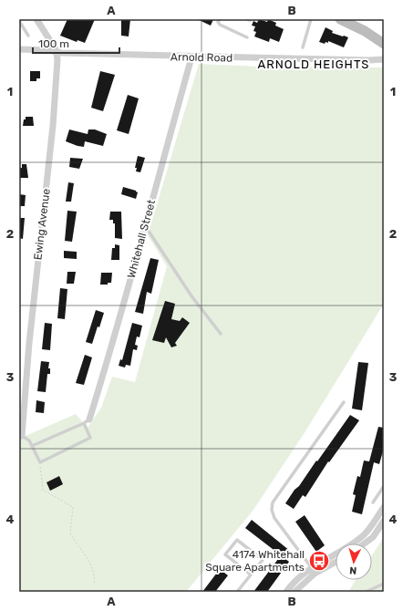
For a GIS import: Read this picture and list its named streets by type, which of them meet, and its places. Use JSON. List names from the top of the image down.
{
  "streets": {
    "street": ["Arnold Road", "Ewing Avenue", "Whitehall Street"]
  },
  "crossings": [
    ["Arnold Road", "Ewing Avenue"],
    ["Arnold Road", "Whitehall Street"]
  ],
  "districts": ["ARNOLD HEIGHTS"],
  "places": {
    "bus stop": ["4174 Whitehall Square Apartments"]
  },
  "scale_bar": "100 m",
  "north": "bottom",
  "grid": {
    "columns": ["A", "B"],
    "rows": [
      "1",
      "2",
      "3",
      "4"
    ]
  }
}
